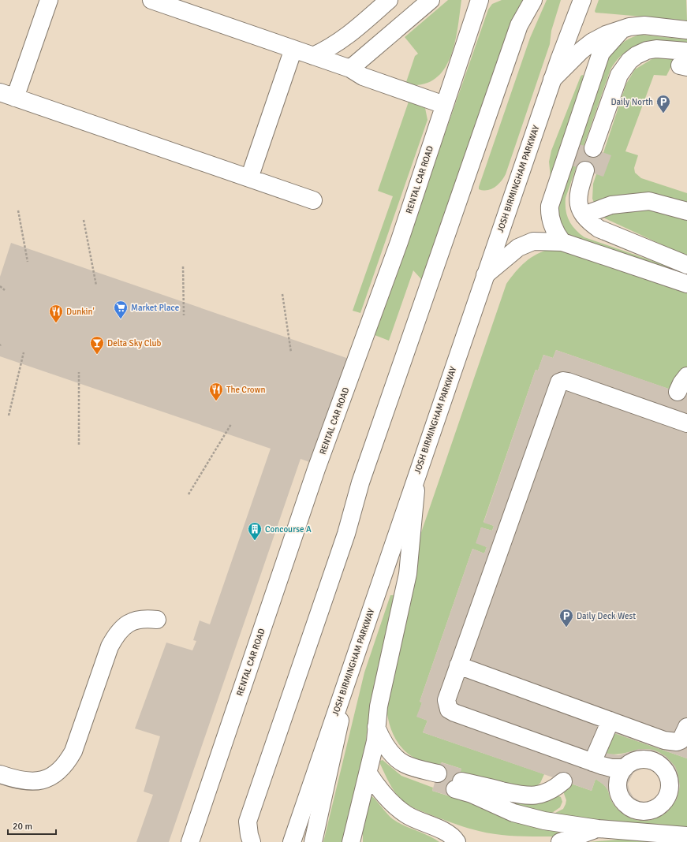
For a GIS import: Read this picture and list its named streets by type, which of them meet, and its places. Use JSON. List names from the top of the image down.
{
  "streets": {
    "main road": ["JOSH BIRMINGHAM PARKWAY", "RENTAL CAR ROAD"]
  },
  "places": {
    "parking": ["Daily North", "Daily Deck West"],
    "supermarket": ["Market Place"],
    "restaurant": ["Dunkin'", "The Crown"],
    "bar": ["Delta Sky Club"],
    "building": ["Concourse A"]
  },
  "scale_bar": "20 m"
}
